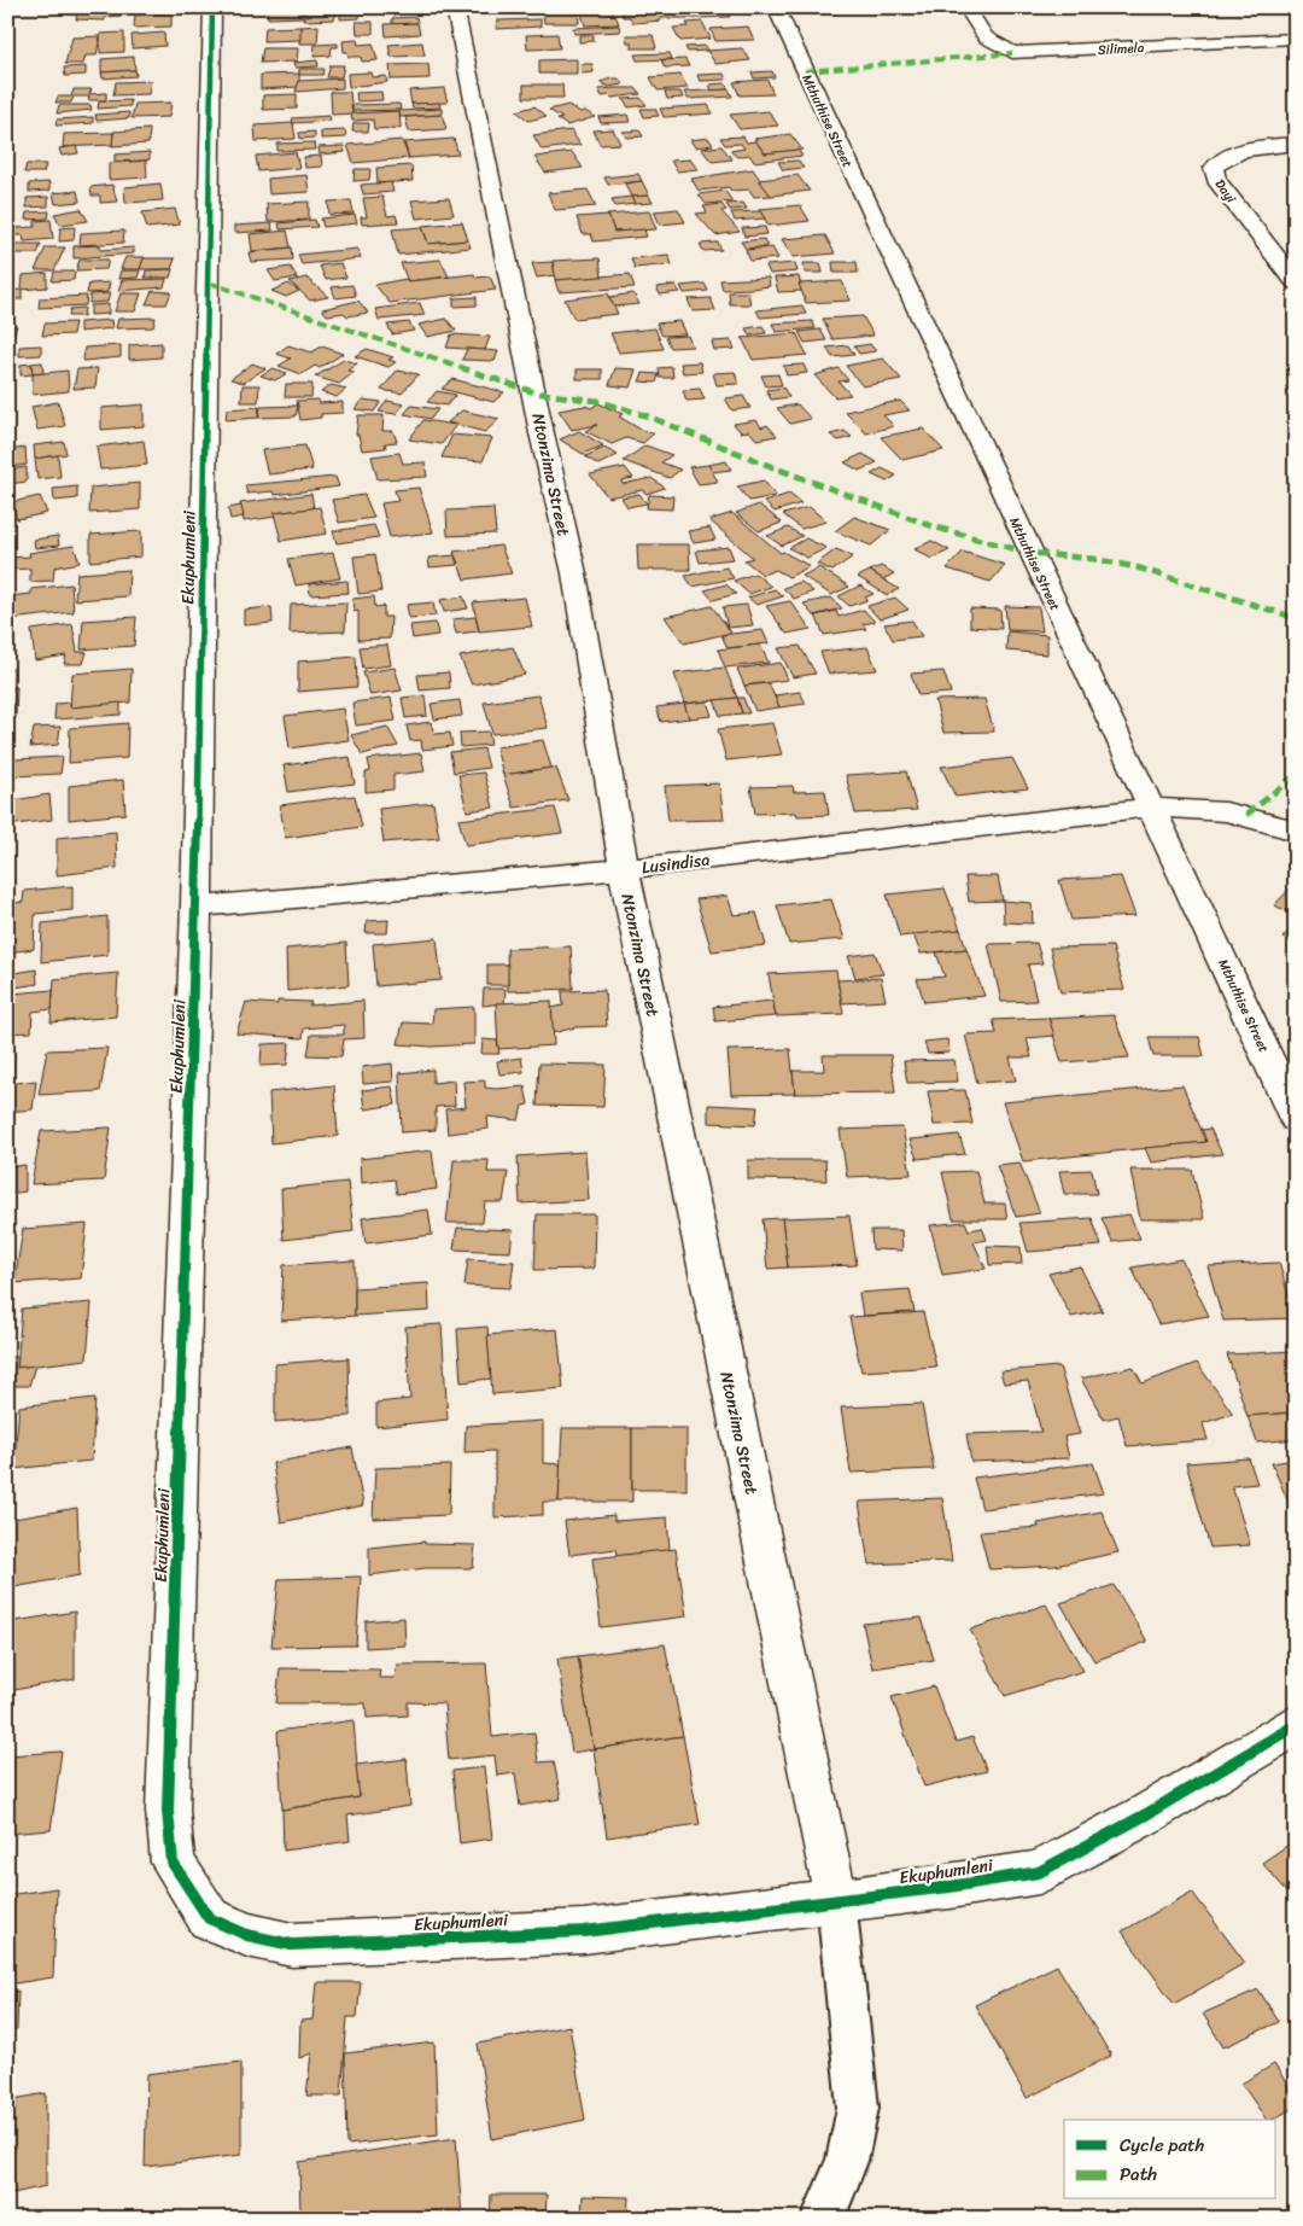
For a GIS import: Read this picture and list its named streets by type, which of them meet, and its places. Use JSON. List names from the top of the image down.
{
  "streets": {
    "street": [
      "Silimela",
      "Mthuthise Street",
      "Dayi",
      "Ntonzima Street",
      "Ekuphumleni",
      "Lusindisa"
    ]
  },
  "crossings": [
    ["Mthuthise Street", "Lusindisa"],
    ["Ntonzima Street", "Ekuphumleni"],
    ["Ntonzima Street", "Lusindisa"],
    ["Ekuphumleni", "Lusindisa"]
  ],
  "legend": ["Cycle path", "Path"]
}
